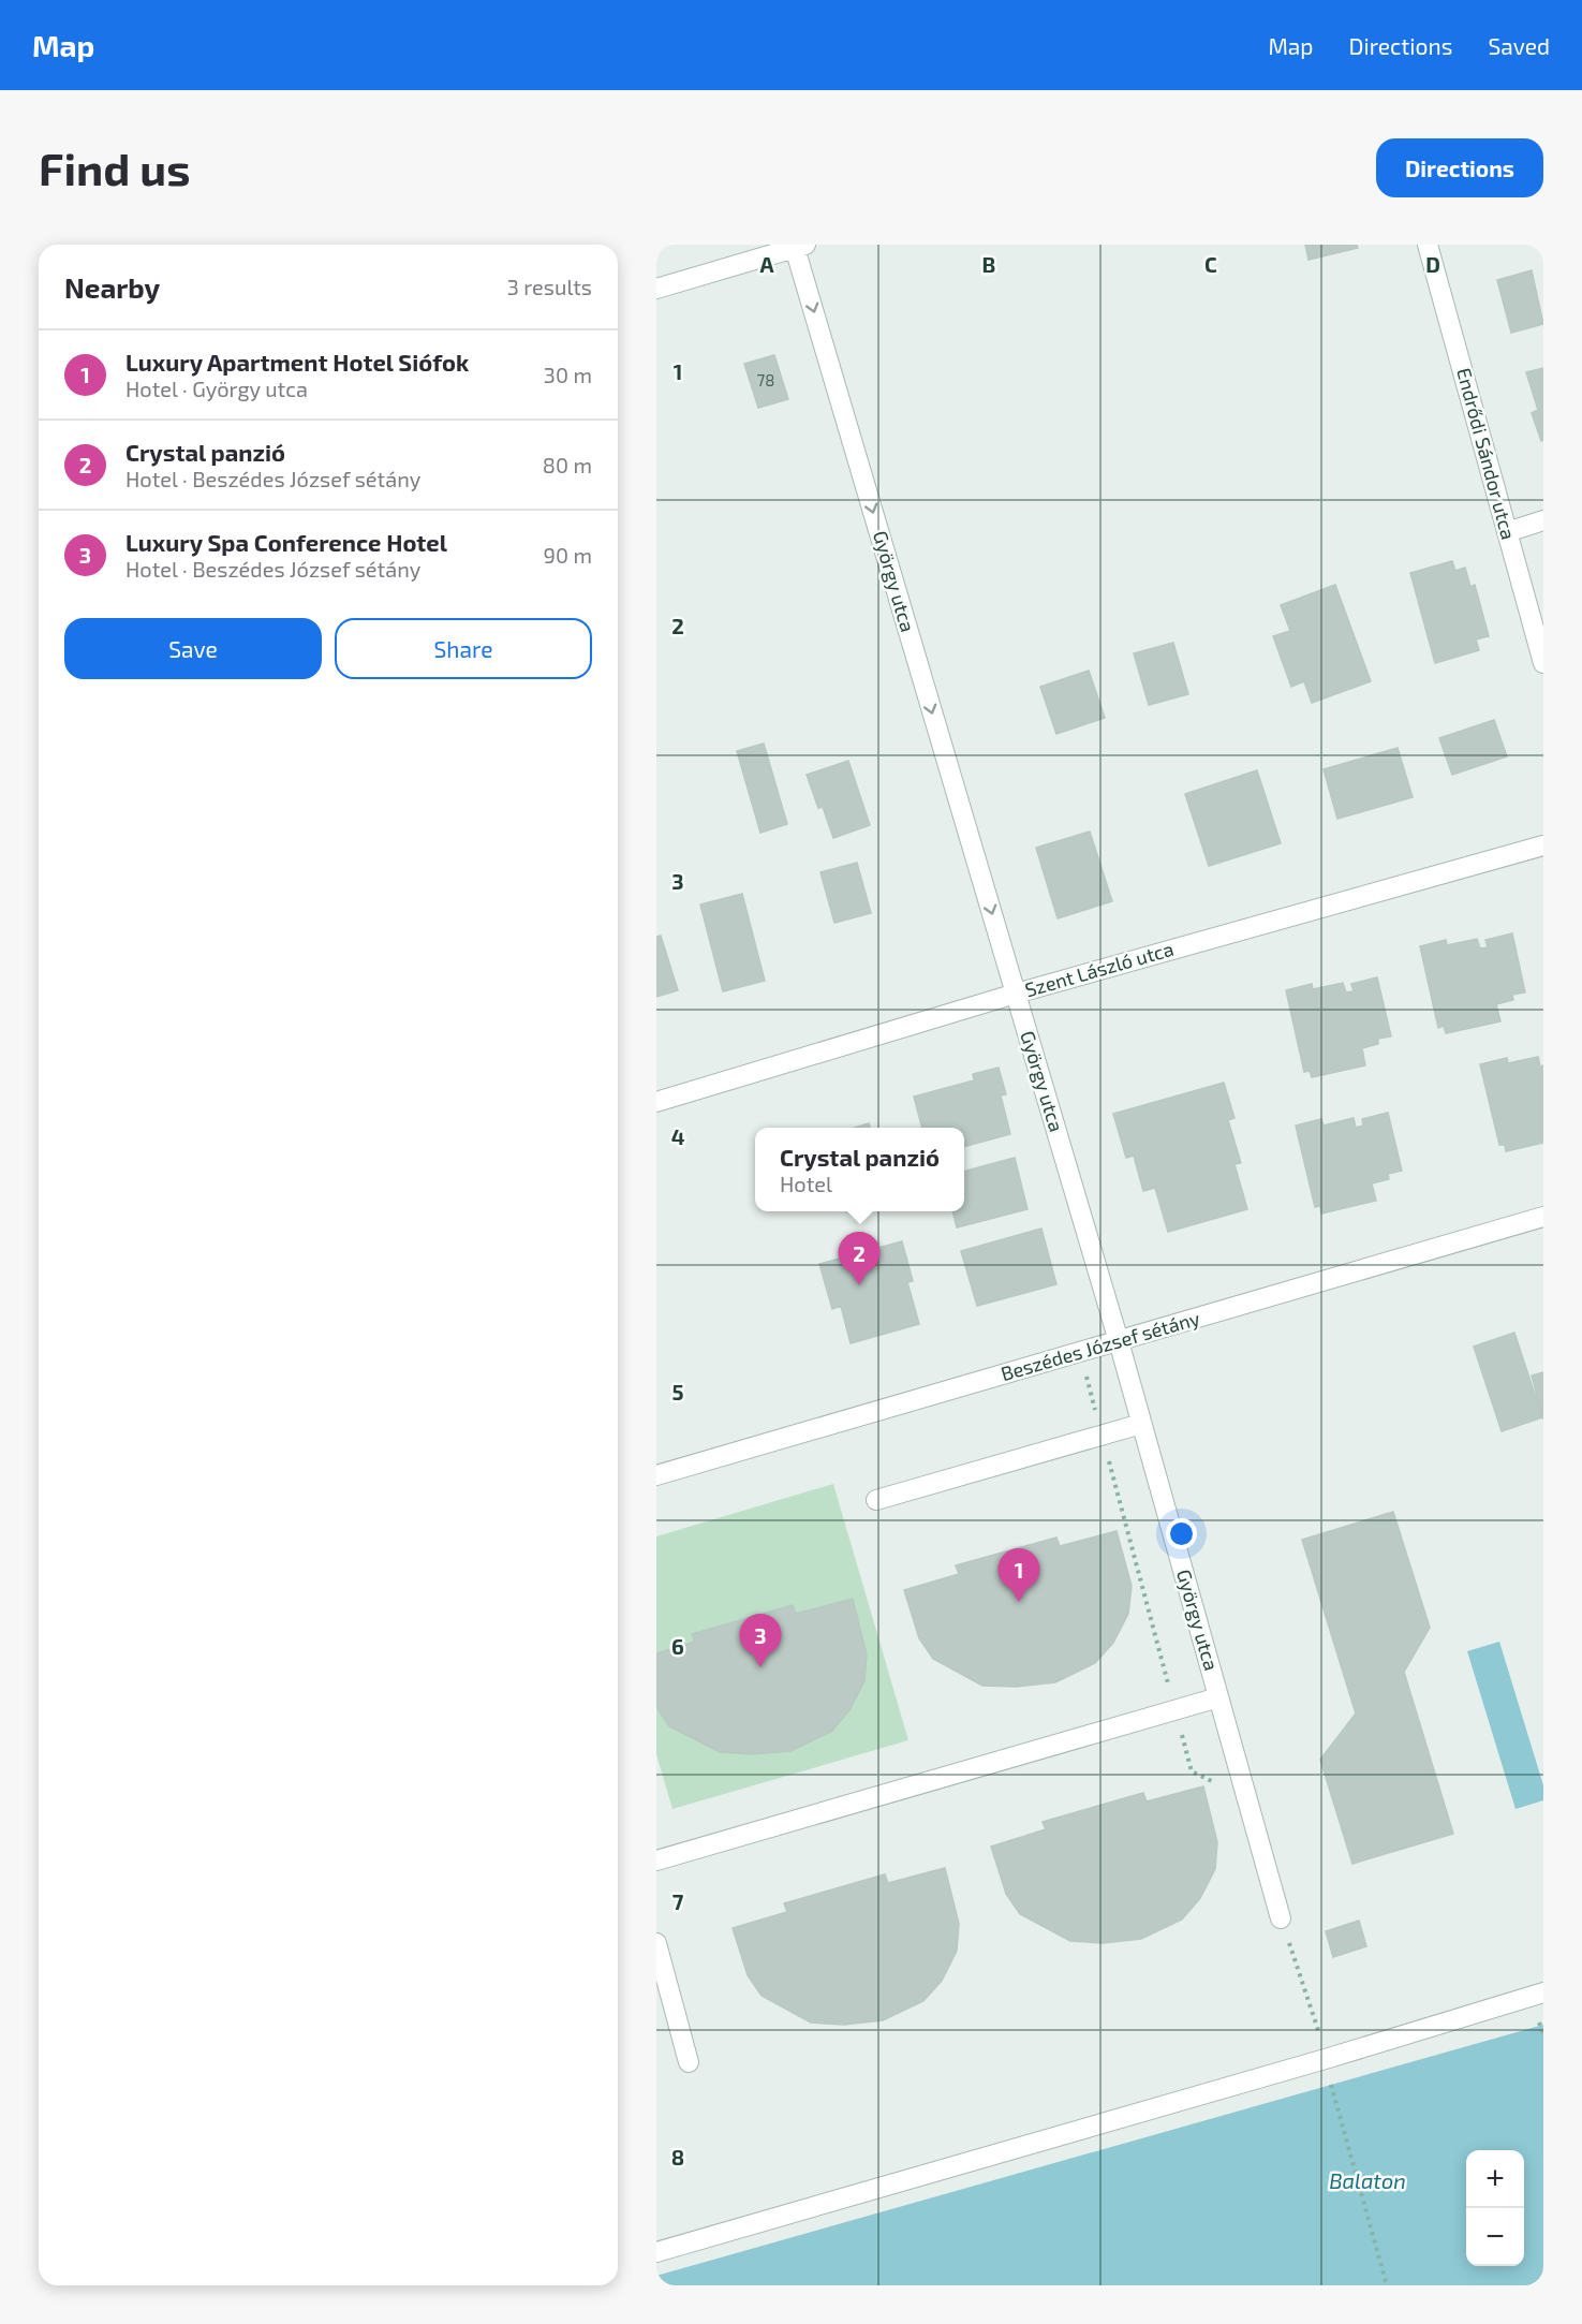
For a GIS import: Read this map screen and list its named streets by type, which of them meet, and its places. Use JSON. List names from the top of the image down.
{
  "streets": {
    "street": [
      "Endrődi Sándor utca",
      "György utca",
      "Szent László utca",
      "Beszédes József sétány"
    ]
  },
  "crossings": [
    ["György utca", "Szent László utca"],
    ["György utca", "Beszédes József sétány"]
  ],
  "one_way": ["György utca"],
  "water": ["Balaton"],
  "house_numbers": ["78"],
  "page": {
    "header": "Map",
    "nav": ["Map", "Directions", "Saved"],
    "buttons": [
      "Directions",
      ["Save", "Share"]
    ],
    "title": "Find us",
    "heading": ["Nearby", "3 results"],
    "list": [
      {
        "mark": "1",
        "name": "Luxury Apartment Hotel Siófok",
        "note": "Hotel · György utca",
        "value": "30 m"
      },
      {
        "mark": "2",
        "name": "Crystal panzió",
        "note": "Hotel · Beszédes József sétány",
        "value": "80 m"
      },
      {
        "mark": "3",
        "name": "Luxury Spa Conference Hotel",
        "note": "Hotel · Beszédes József sétány",
        "value": "90 m"
      }
    ],
    "popup": ["Crystal panzió", "Hotel"],
    "pins": ["2", "1", "3"],
    "map_buttons": ["+", "−"]
  },
  "grid": {
    "columns": [
      "A",
      "B",
      "C",
      "D"
    ],
    "rows": [
      "1",
      "2",
      "3",
      "4",
      "5",
      "6",
      "7",
      "8"
    ]
  }
}
